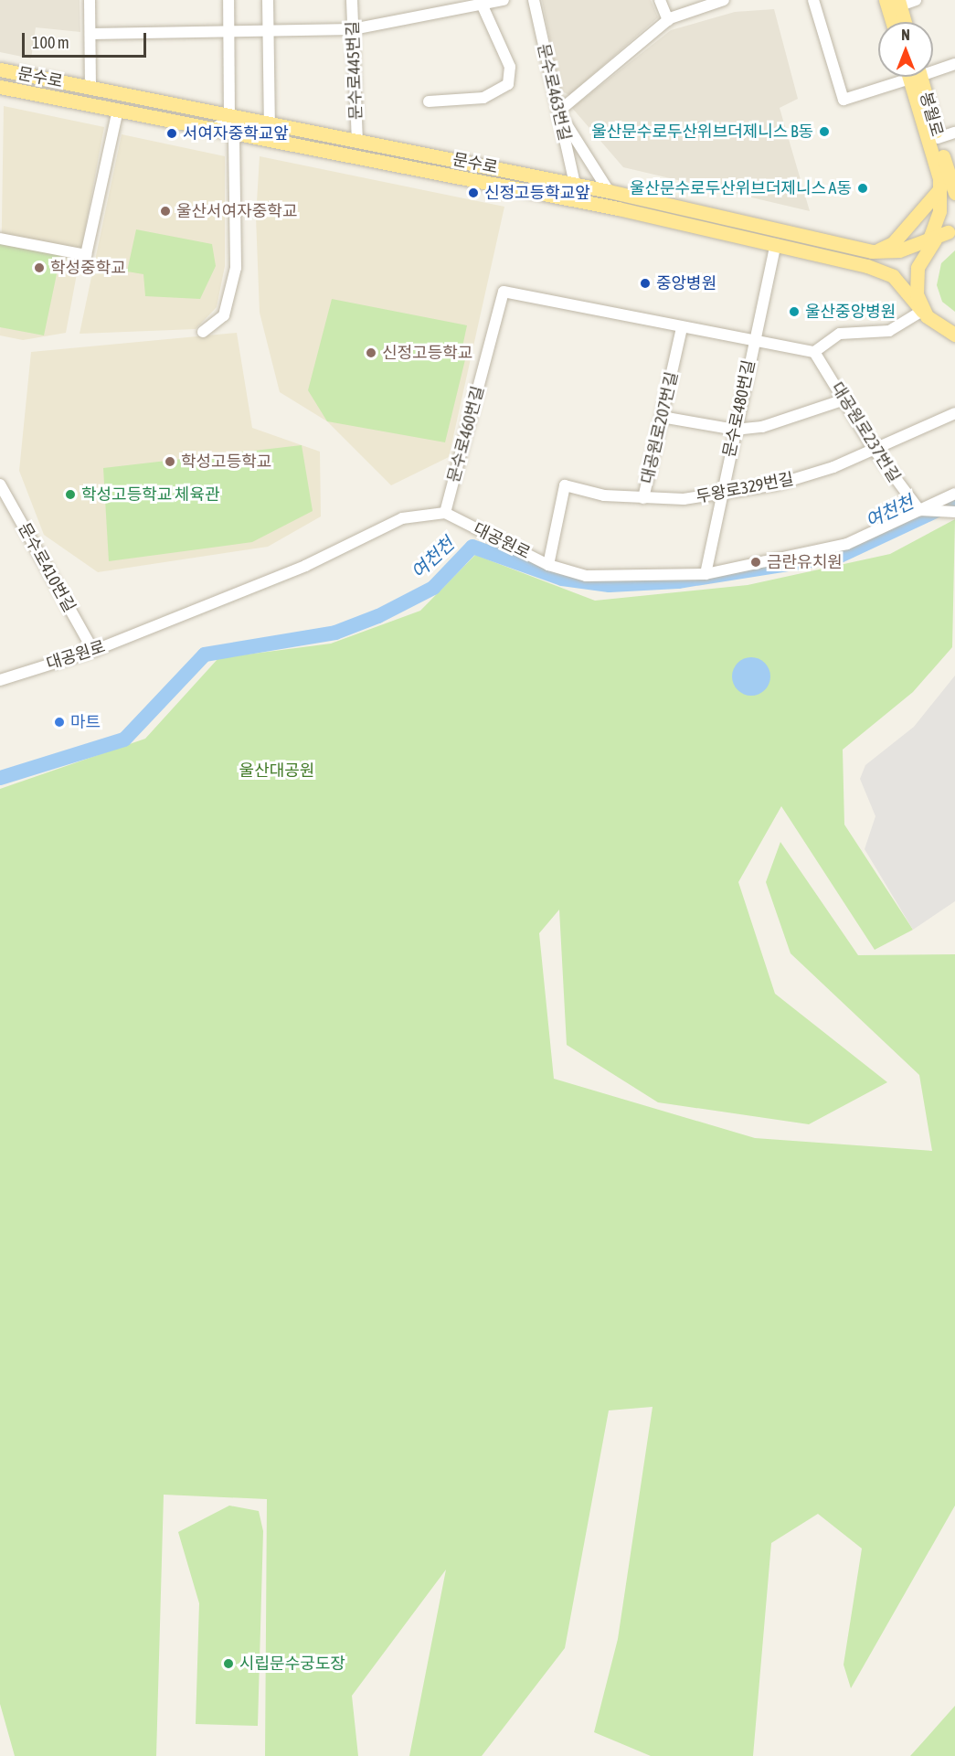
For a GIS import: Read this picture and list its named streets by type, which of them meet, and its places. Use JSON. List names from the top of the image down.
{
  "streets": {
    "main road": ["문수로", "봉월로"],
    "street": [
      "문수로445번길",
      "문수로463번길",
      "문수로480번길",
      "대공원로207번길",
      "대공원로237번길",
      "문수로460번길",
      "두왕로329번길",
      "대공원로",
      "문수로410번길"
    ]
  },
  "crossings": [
    ["문수로445번길", "문수로"],
    ["문수로", "문수로463번길"],
    ["문수로", "봉월로"],
    ["문수로", "문수로480번길"],
    ["문수로480번길", "두왕로329번길"],
    ["문수로480번길", "대공원로"],
    ["대공원로207번길", "문수로460번길"],
    ["대공원로207번길", "두왕로329번길"],
    ["대공원로207번길", "대공원로"],
    ["대공원로237번길", "두왕로329번길"],
    ["대공원로237번길", "대공원로"],
    ["문수로460번길", "대공원로"],
    ["대공원로", "문수로410번길"]
  ],
  "water": ["여천천"],
  "parks": ["울산대공원"],
  "places": [
    "울산문수로두산위브더제니스 B동",
    "서여자중학교앞",
    "울산문수로두산위브더제니스 A동",
    "신정고등학교앞",
    "울산서여자중학교",
    "학성중학교",
    "중앙병원",
    "울산중앙병원",
    "신정고등학교",
    "학성고등학교",
    "학성고등학교 체육관",
    "금란유치원",
    "마트",
    "시립문수궁도장"
  ],
  "scale_bar": "100 m",
  "north": "top"
}
